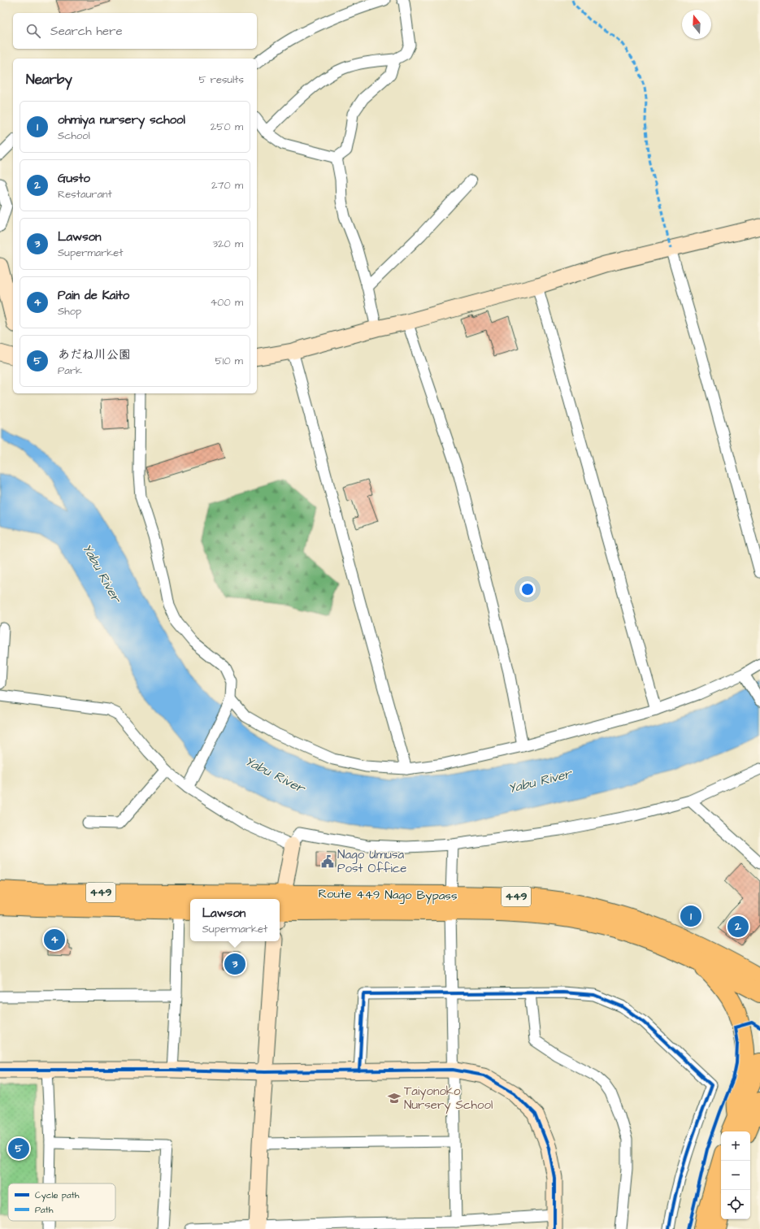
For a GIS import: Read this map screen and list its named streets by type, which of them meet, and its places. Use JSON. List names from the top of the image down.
{
  "streets": {
    "highway": ["449", "Route 449 Nago Bypass"]
  },
  "water": ["Yabu River"],
  "places": {
    "public building": ["Nago Umusa Post Office"],
    "school or university": ["Taiyonoko Nursery School"]
  },
  "legend": ["Cycle path", "Path"],
  "north": "top",
  "page": {
    "search": "Search here",
    "heading": ["Nearby", "5 results"],
    "list": [
      {
        "mark": "1",
        "name": "ohmiya nursery school",
        "note": "School",
        "value": "250 m"
      },
      {
        "mark": "2",
        "name": "Gusto",
        "note": "Restaurant",
        "value": "270 m"
      },
      {
        "mark": "3",
        "name": "Lawson",
        "note": "Supermarket",
        "value": "320 m"
      },
      {
        "mark": "4",
        "name": "Pain de Kaito",
        "note": "Shop",
        "value": "400 m"
      },
      {
        "mark": "5",
        "name": "あだね川公園",
        "note": "Park",
        "value": "510 m"
      }
    ],
    "popup": ["Lawson", "Supermarket"],
    "pins": [
      "1",
      "2",
      "4",
      "3",
      "5"
    ],
    "map_buttons": ["+", "−"]
  }
}
